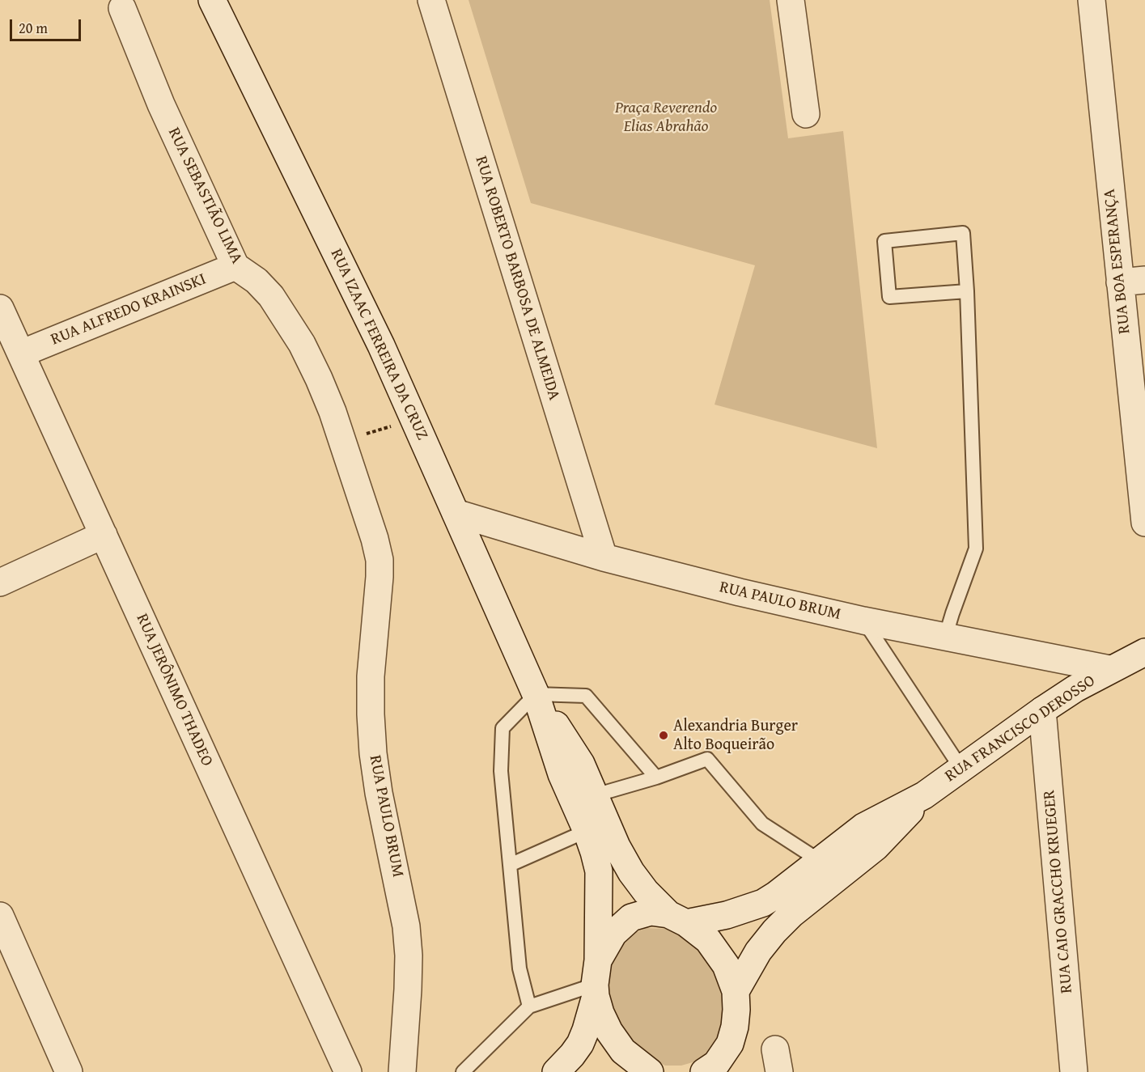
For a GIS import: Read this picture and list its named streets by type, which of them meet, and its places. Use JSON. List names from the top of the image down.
{
  "streets": {
    "street": [
      "RUA SEBASTIÃO LIMA",
      "RUA BOA ESPERANÇA",
      "RUA ROBERTO BARBOSA DE ALMEIDA",
      "RUA ALFREDO KRAINSKI",
      "RUA IZAAC FERREIRA DA CRUZ",
      "RUA PAULO BRUM",
      "RUA JERÔNIMO THADEO",
      "RUA FRANCISCO DEROSSO",
      "RUA CAIO GRACCHO KRUEGER"
    ]
  },
  "crossings": [
    ["RUA SEBASTIÃO LIMA", "RUA ALFREDO KRAINSKI"],
    ["RUA SEBASTIÃO LIMA", "RUA PAULO BRUM"],
    ["RUA ROBERTO BARBOSA DE ALMEIDA", "RUA PAULO BRUM"],
    ["RUA ALFREDO KRAINSKI", "RUA JERÔNIMO THADEO"],
    ["RUA IZAAC FERREIRA DA CRUZ", "RUA PAULO BRUM"],
    ["RUA IZAAC FERREIRA DA CRUZ", "RUA FRANCISCO DEROSSO"],
    ["RUA PAULO BRUM", "RUA FRANCISCO DEROSSO"],
    ["RUA FRANCISCO DEROSSO", "RUA CAIO GRACCHO KRUEGER"]
  ],
  "parks": ["Praça Reverendo Elias Abrahão"],
  "places": ["Alexandria Burger Alto Boqueirão"],
  "scale_bar": "20 m"
}
